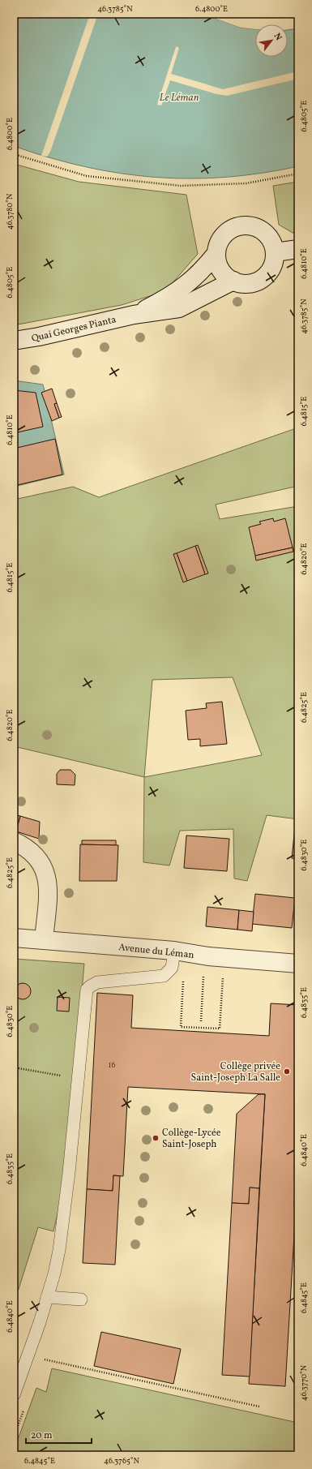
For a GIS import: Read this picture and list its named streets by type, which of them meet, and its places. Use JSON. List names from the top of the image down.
{
  "streets": {
    "street": ["Quai Georges Pianta", "Avenue du Léman"]
  },
  "water": ["Le Léman"],
  "places": ["Collège privée Saint-Joseph La Salle", "Collège-Lycée Saint-Joseph"],
  "house_numbers": ["16"],
  "scale_bar": "20 m",
  "north": "top right",
  "coordinates": [
    "46.3785°N",
    "6.4800°E",
    "6.4805°E",
    "46.3780°N",
    "6.4810°E",
    "6.4815°E",
    "6.4820°E",
    "6.4825°E",
    "6.4830°E",
    "6.4835°E",
    "6.4840°E",
    "6.4845°E",
    "46.3770°N",
    "46.3765°N"
  ]
}
